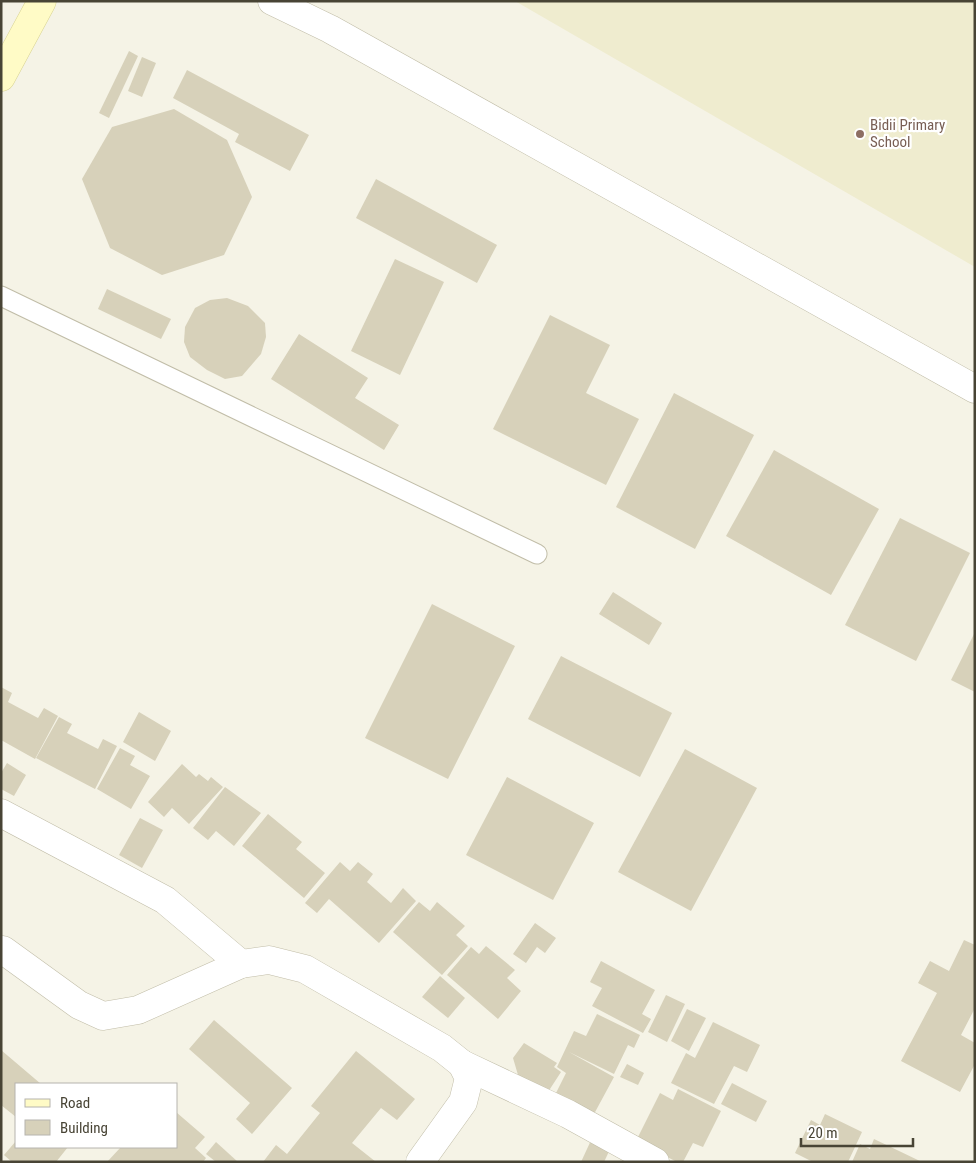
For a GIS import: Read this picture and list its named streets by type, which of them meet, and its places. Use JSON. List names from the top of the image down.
{
  "places": ["Bidii Primary School"],
  "legend": ["Road", "Building"],
  "scale_bar": "20 m"
}
